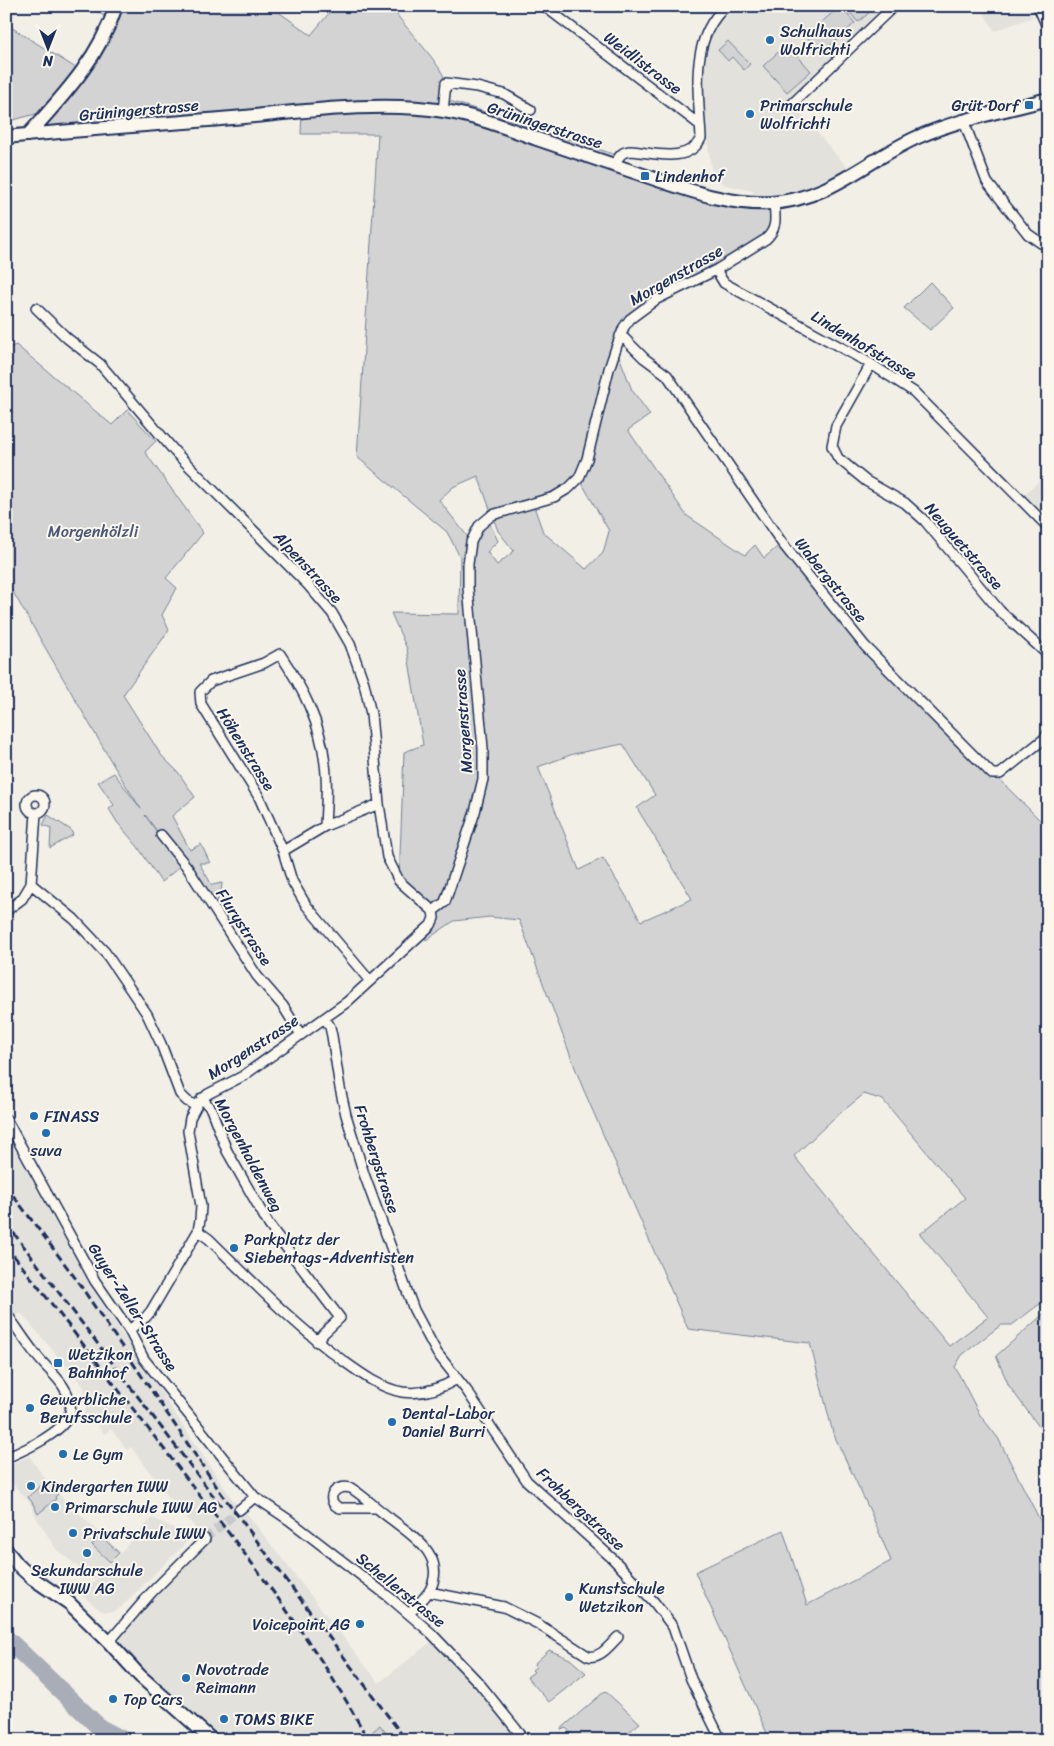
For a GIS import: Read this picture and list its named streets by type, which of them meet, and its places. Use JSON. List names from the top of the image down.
{
  "streets": {
    "main road": ["Grüningerstrasse"],
    "street": [
      "Weidlistrasse",
      "Morgenstrasse",
      "Lindenhofstrasse",
      "Neuguetstrasse",
      "Alpenstrasse",
      "Wabergstrasse",
      "Höhenstrasse",
      "Flurystrasse",
      "Morgenhaldenweg",
      "Frohbergstrasse",
      "Guyer-Zeller-Strasse",
      "Schellerstrasse"
    ]
  },
  "crossings": [
    ["Grüningerstrasse", "Morgenstrasse"],
    ["Morgenstrasse", "Lindenhofstrasse"],
    ["Morgenstrasse", "Alpenstrasse"],
    ["Morgenstrasse", "Wabergstrasse"],
    ["Morgenstrasse", "Höhenstrasse"],
    ["Morgenstrasse", "Flurystrasse"],
    ["Morgenstrasse", "Morgenhaldenweg"],
    ["Morgenstrasse", "Frohbergstrasse"],
    ["Morgenstrasse", "Guyer-Zeller-Strasse"],
    ["Lindenhofstrasse", "Neuguetstrasse"],
    ["Guyer-Zeller-Strasse", "Schellerstrasse"]
  ],
  "parks": ["Morgenhölzli"],
  "places": {
    "other": [
      "Schulhaus Wolfrichti",
      "Primarschule Wolfrichti",
      "FINASS",
      "suva",
      "Parkplatz der Siebentags-Adventisten",
      "Gewerbliche Berufsschule",
      "Dental-Labor Daniel Burri",
      "Le Gym",
      "Kindergarten IWW",
      "Primarschule IWW AG",
      "Privatschule IWW",
      "Sekundarschule IWW AG",
      "Kunstschule Wetzikon",
      "Voicepoint AG",
      "Novotrade Reimann",
      "Top Cars",
      "TOMS BIKE"
    ],
    "transit": ["Grüt Dorf", "Lindenhof", "Wetzikon Bahnhof"]
  },
  "north": "bottom"
}
